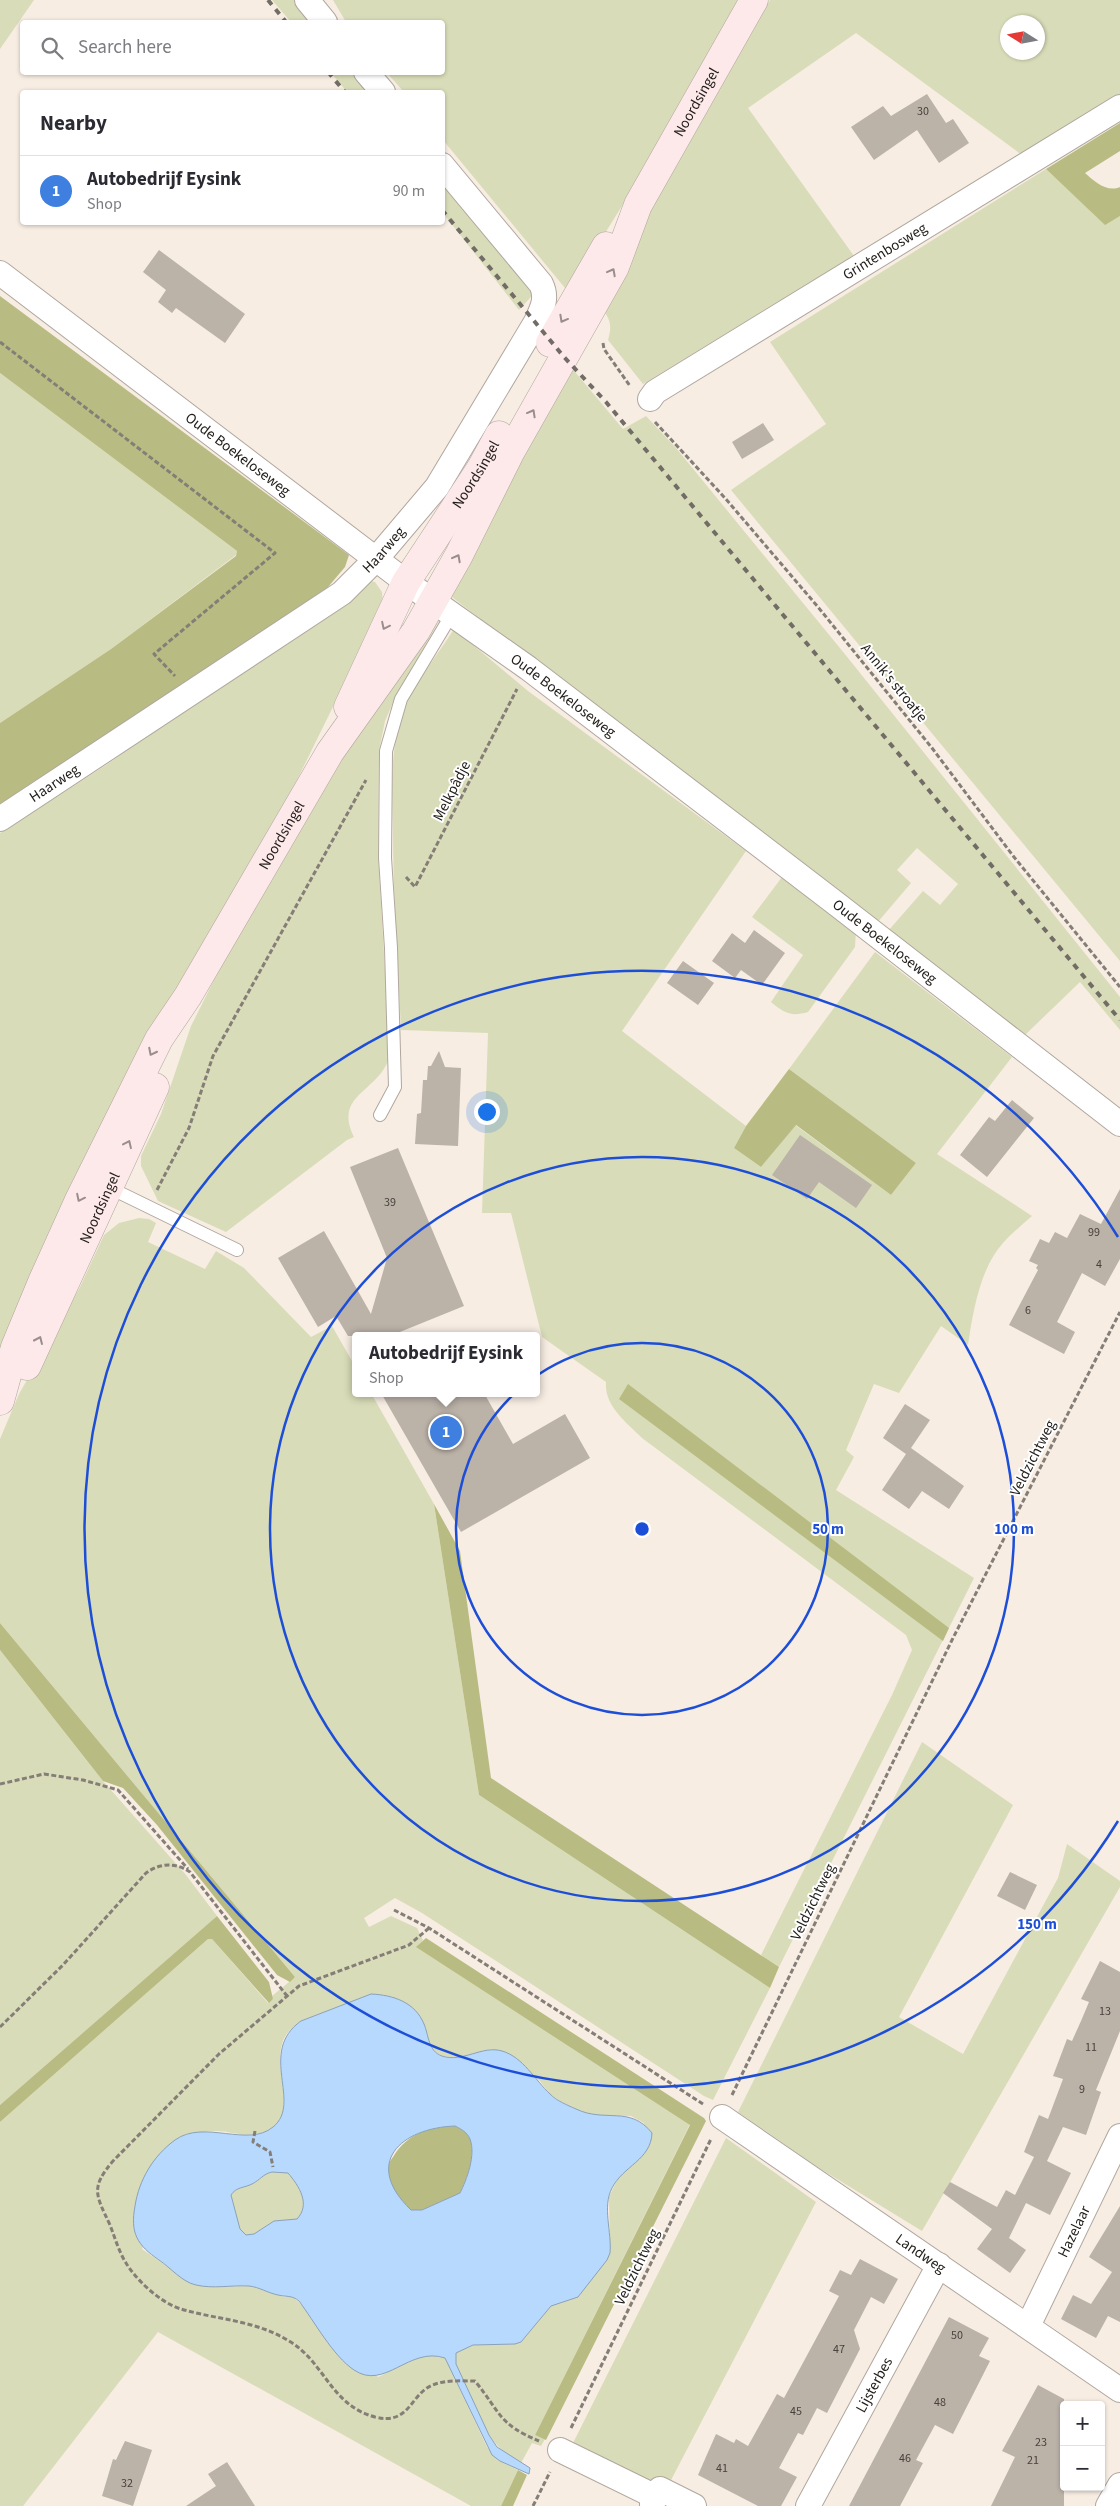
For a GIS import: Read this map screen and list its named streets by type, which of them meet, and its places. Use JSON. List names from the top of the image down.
{
  "streets": {
    "main road": ["Noordsingel"],
    "street": [
      "Grintenbosweg",
      "Oude Boekeloseweg",
      "Haarweg",
      "Hazelaar",
      "Landweg",
      "Lijsterbes"
    ],
    "path": ["Annik's stroatje", "Melkpâdje", "Veldzichtweg"]
  },
  "crossings": [
    ["Noordsingel", "Oude Boekeloseweg"],
    ["Grintenbosweg", "Annik's stroatje"],
    ["Oude Boekeloseweg", "Haarweg"],
    ["Oude Boekeloseweg", "Melkpâdje"],
    ["Veldzichtweg", "Landweg"],
    ["Hazelaar", "Landweg"],
    ["Landweg", "Lijsterbes"]
  ],
  "house_numbers": [
    "30",
    "39",
    "99",
    "4",
    "6",
    "13",
    "11",
    "9",
    "50",
    "47",
    "48",
    "45",
    "23",
    "46",
    "21",
    "41",
    "32"
  ],
  "north": "left",
  "page": {
    "search": "Search here",
    "heading": "Nearby",
    "list": [
      {
        "mark": "1",
        "name": "Autobedrijf Eysink",
        "note": "Shop",
        "value": "90 m"
      }
    ],
    "popup": ["Autobedrijf Eysink", "Shop"],
    "pins": "1",
    "map_buttons": ["+", "−"]
  },
  "rings": ["50 m", "100 m", "150 m"]
}
